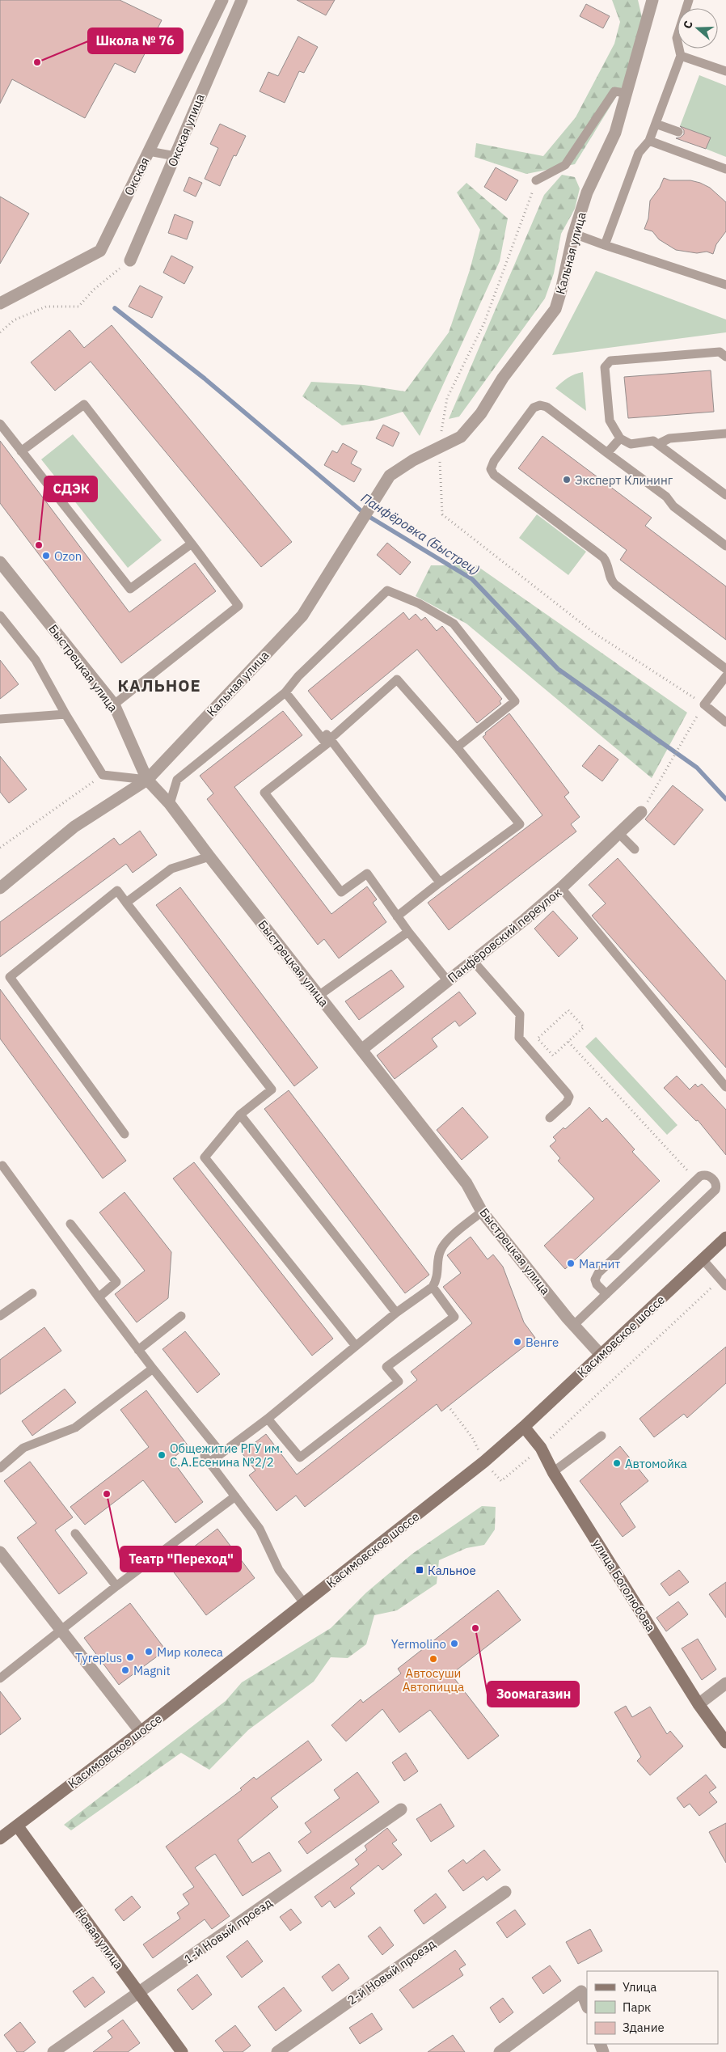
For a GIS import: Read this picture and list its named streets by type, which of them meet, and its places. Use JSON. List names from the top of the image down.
{
  "streets": {
    "main road": ["Касимовское шоссе", "улица Боголюбова", "Новая улица"],
    "street": [
      "Окская улица",
      "Окская",
      "Кальная улица",
      "Быстрецкая улица",
      "Панфёровский переулок",
      "1-й Новый проезд",
      "2-й Новый проезд"
    ]
  },
  "crossings": [
    ["Кальная улица", "Быстрецкая улица"],
    ["Быстрецкая улица", "Панфёровский переулок"],
    ["Быстрецкая улица", "Касимовское шоссе"],
    ["Касимовское шоссе", "улица Боголюбова"],
    ["Касимовское шоссе", "Новая улица"],
    ["1-й Новый проезд", "Новая улица"]
  ],
  "districts": ["КАЛЬНОЕ"],
  "water": ["Панфёровка (Быстрец)"],
  "places": {
    "other": [
      "Школа № 76",
      "Эксперт Клининг",
      "СДЭК",
      "Ozon",
      "Магнит",
      "Венге",
      "Общежитие РГУ им. С.А.Есенина №2/2",
      "Автомойка",
      "Театр \"Переход\"",
      "Зоомагазин",
      "Yermolino",
      "Мир колеса",
      "Tyreplus",
      "Автосуши Автопицца",
      "Magnit"
    ],
    "transit": ["Кальное"]
  },
  "legend": ["Улица", "Парк", "Здание"],
  "north": "left"
}
